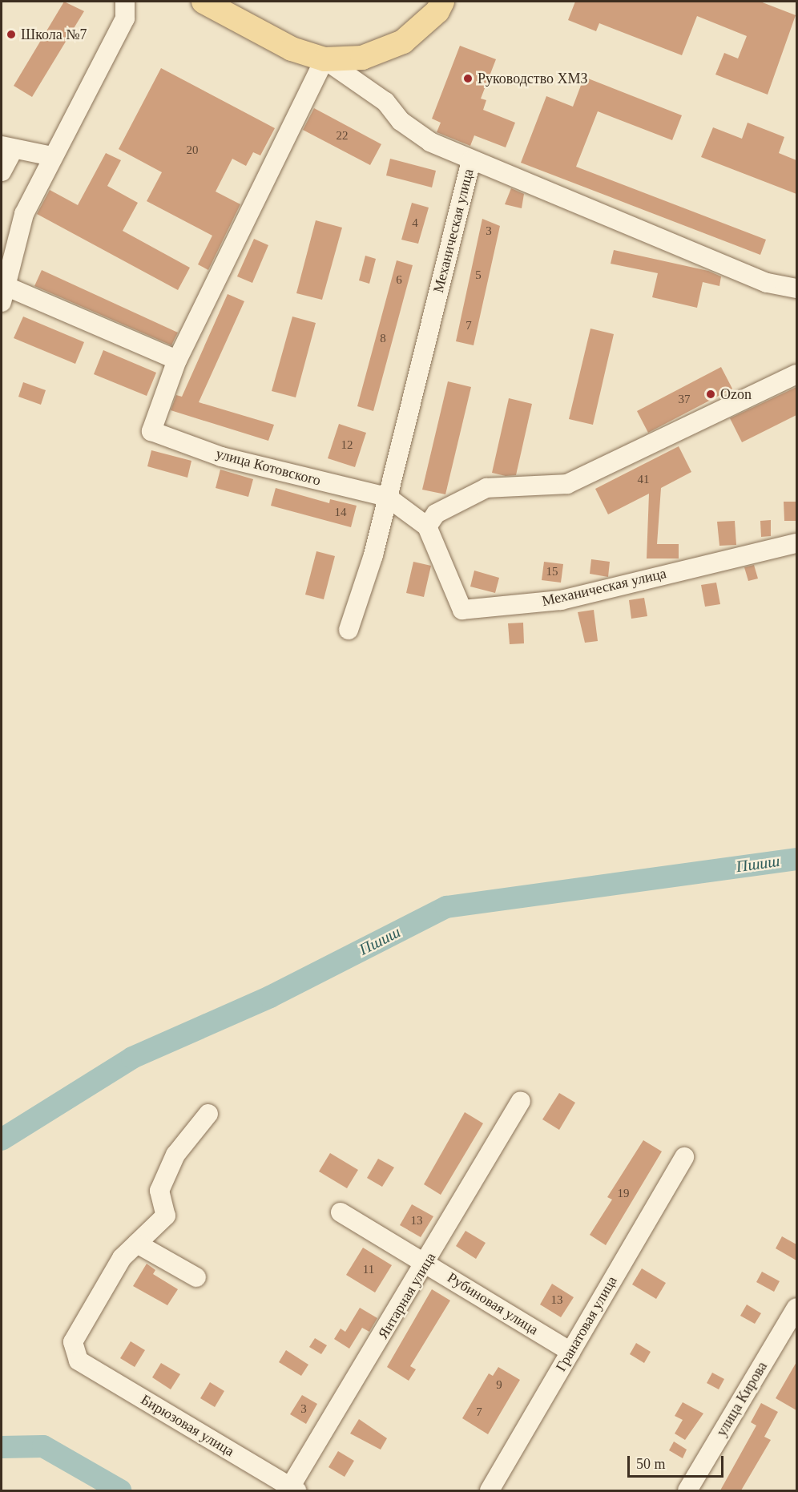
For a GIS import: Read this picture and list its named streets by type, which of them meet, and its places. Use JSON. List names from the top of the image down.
{
  "streets": {
    "street": [
      "Механическая улица",
      "улица Котовского",
      "Янтарная улица",
      "Рубиновая улица",
      "Гранатовая улица",
      "улица Кирова",
      "Бирюзовая улица"
    ]
  },
  "crossings": [
    ["Механическая улица", "улица Котовского"],
    ["Янтарная улица", "Рубиновая улица"],
    ["Янтарная улица", "Бирюзовая улица"],
    ["Рубиновая улица", "Гранатовая улица"]
  ],
  "water": ["Пшиш"],
  "places": ["Школа №7", "Руководство ХМЗ", "Ozon"],
  "house_numbers": [
    "22",
    "20",
    "4",
    "3",
    "5",
    "6",
    "7",
    "8",
    "37",
    "12",
    "41",
    "14",
    "15",
    "19",
    "13",
    "11",
    "13",
    "9",
    "3",
    "7"
  ],
  "scale_bar": "50 m"
}
